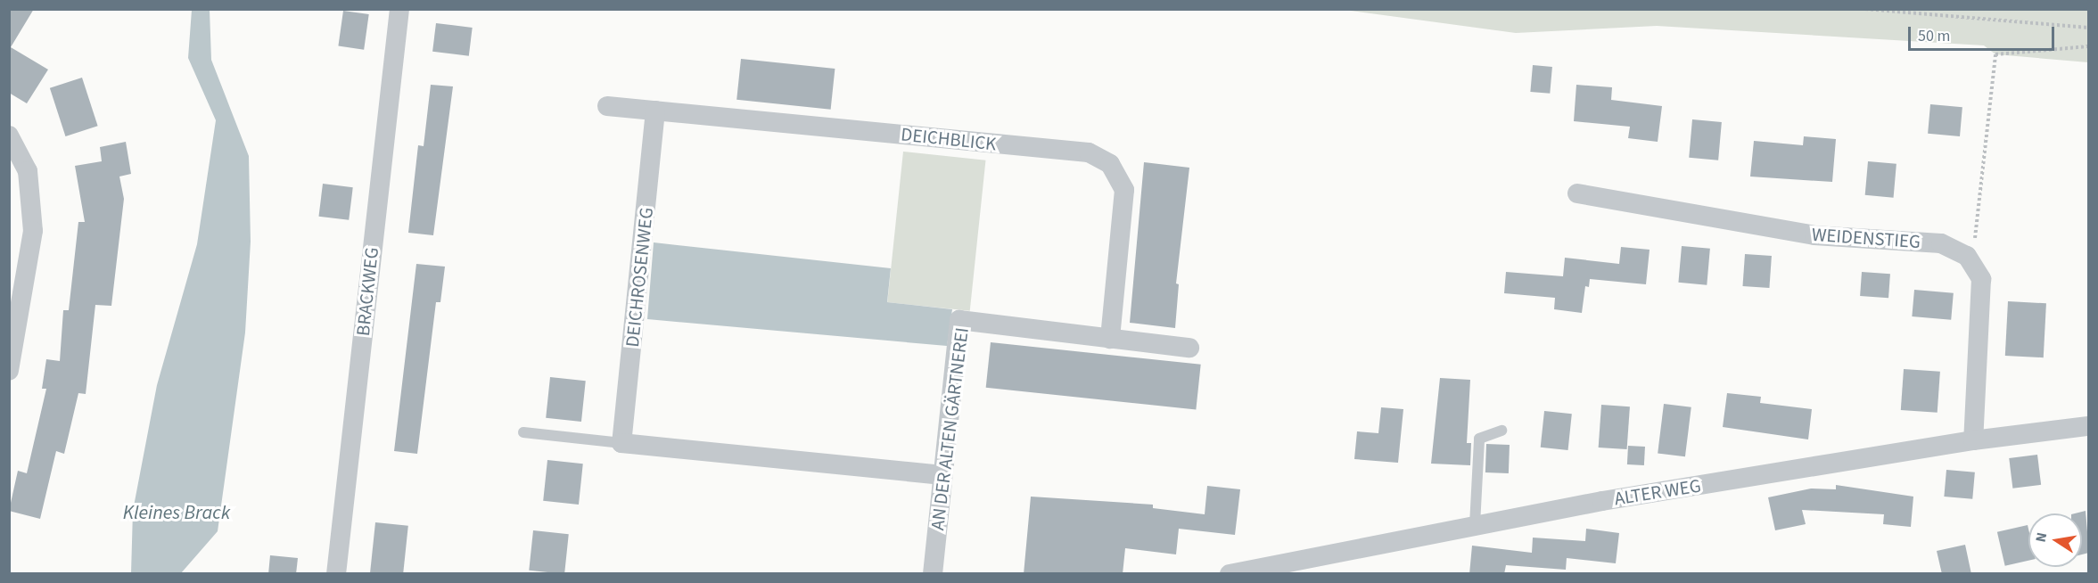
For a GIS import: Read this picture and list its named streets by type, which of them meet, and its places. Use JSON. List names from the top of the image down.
{
  "streets": {
    "street": [
      "DEICHBLICK",
      "WEIDENSTIEG",
      "DEICHROSENWEG",
      "BRACKWEG",
      "AN DER ALTEN GÄRTNEREI",
      "ALTER WEG"
    ]
  },
  "crossings": [
    ["DEICHBLICK", "DEICHROSENWEG"],
    ["DEICHBLICK", "AN DER ALTEN GÄRTNEREI"]
  ],
  "water": ["Kleines Brack"],
  "scale_bar": "50 m",
  "north": "left"
}
